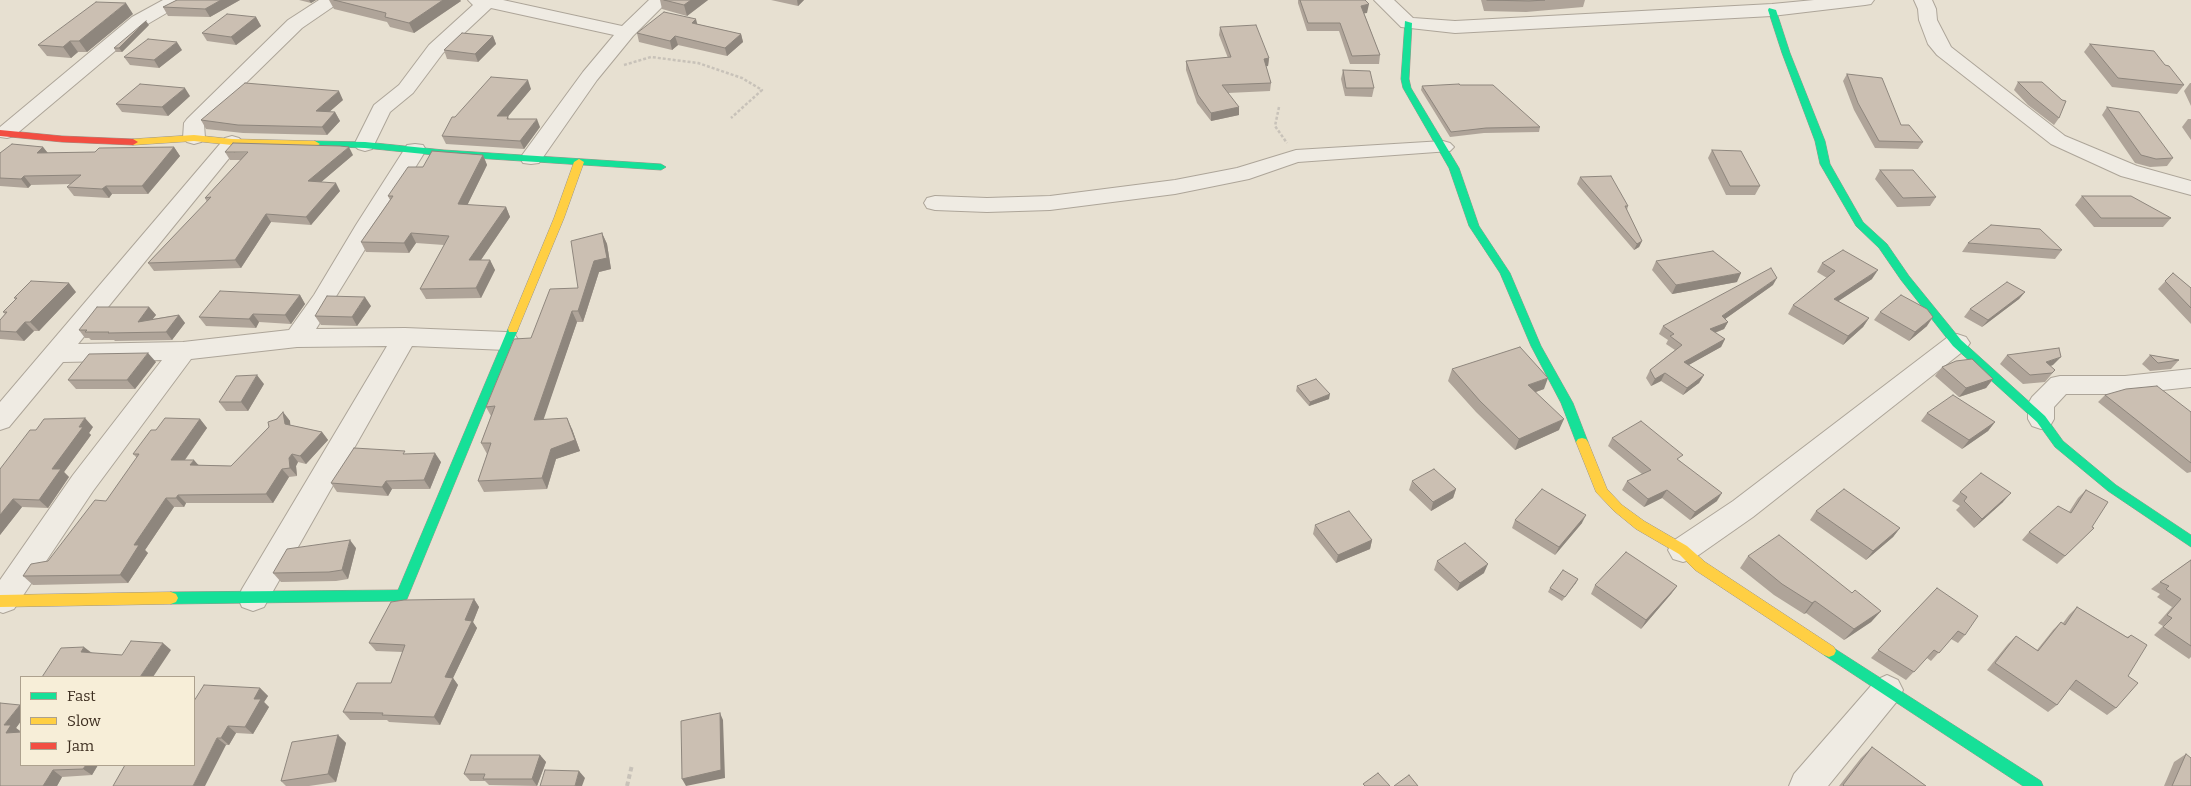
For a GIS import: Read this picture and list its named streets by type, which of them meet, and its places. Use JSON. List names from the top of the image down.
{
  "legend": ["Fast", "Slow", "Jam"]
}
